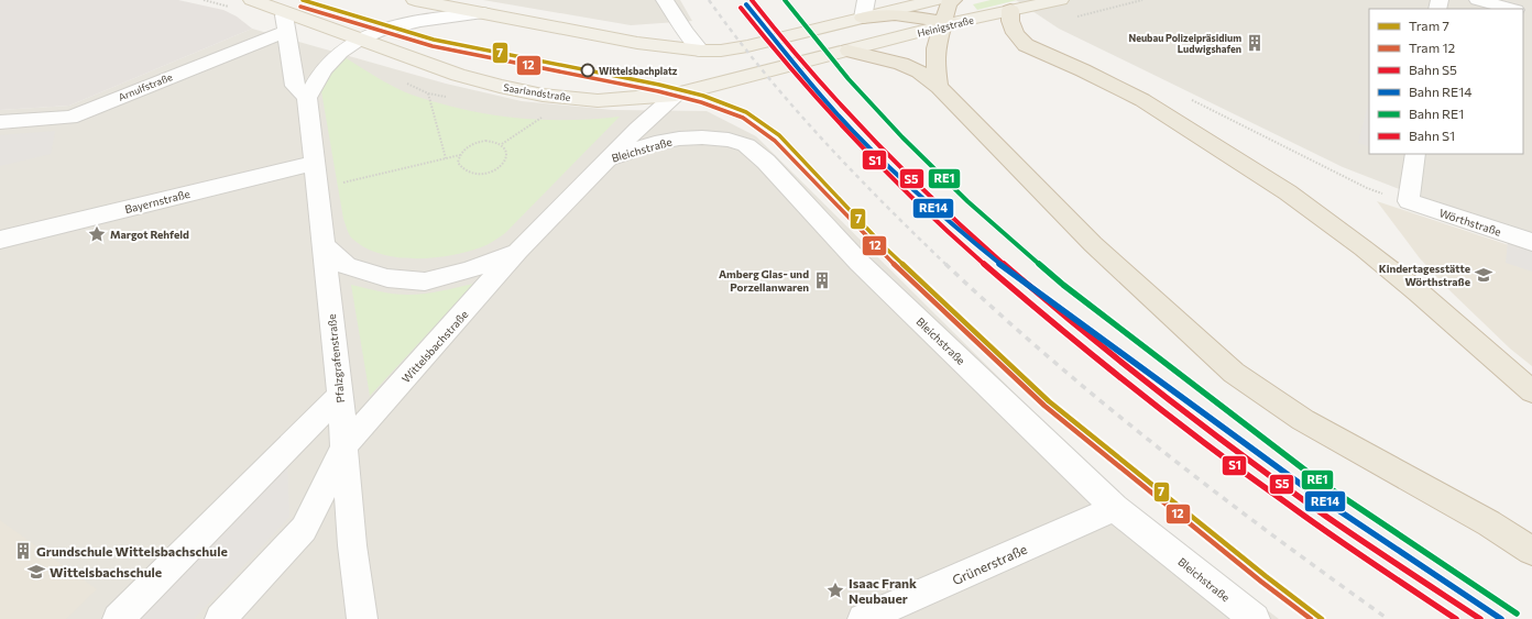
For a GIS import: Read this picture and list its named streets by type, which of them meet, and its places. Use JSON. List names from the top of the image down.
{
  "streets": {
    "main road": ["Heinigstraße", "Saarlandstraße"],
    "street": [
      "Arnulfstraße",
      "Bleichstraße",
      "Bayernstraße",
      "Wörthstraße",
      "Wittelsbachstraße",
      "Pfalzgrafenstraße",
      "Grünerstraße"
    ]
  },
  "crossings": [
    ["Heinigstraße", "Saarlandstraße"],
    ["Saarlandstraße", "Wittelsbachstraße"],
    ["Bleichstraße", "Wittelsbachstraße"],
    ["Bleichstraße", "Grünerstraße"],
    ["Bayernstraße", "Pfalzgrafenstraße"],
    ["Wittelsbachstraße", "Pfalzgrafenstraße"]
  ],
  "places": {
    "building": ["Neubau Polizeipräsidium Ludwigshafen", "Amberg Glas- und Porzellanwaren", "Grundschule Wittelsbachschule"],
    "other": ["Wittelsbachplatz"],
    "place": ["Margot Rehfeld", "Isaac Frank Neubauer"],
    "school or university": ["Kindertagesstätte Wörthstraße", "Wittelsbachschule"]
  },
  "lines": [
    "tram line 7",
    "rail line S5",
    "rail line RE1",
    "rail line RE14",
    "tram line 12",
    "rail line S1"
  ],
  "legend": [
    "Tram 7",
    "Tram 12",
    "Bahn S5",
    "Bahn RE14",
    "Bahn RE1",
    "Bahn S1"
  ]
}
